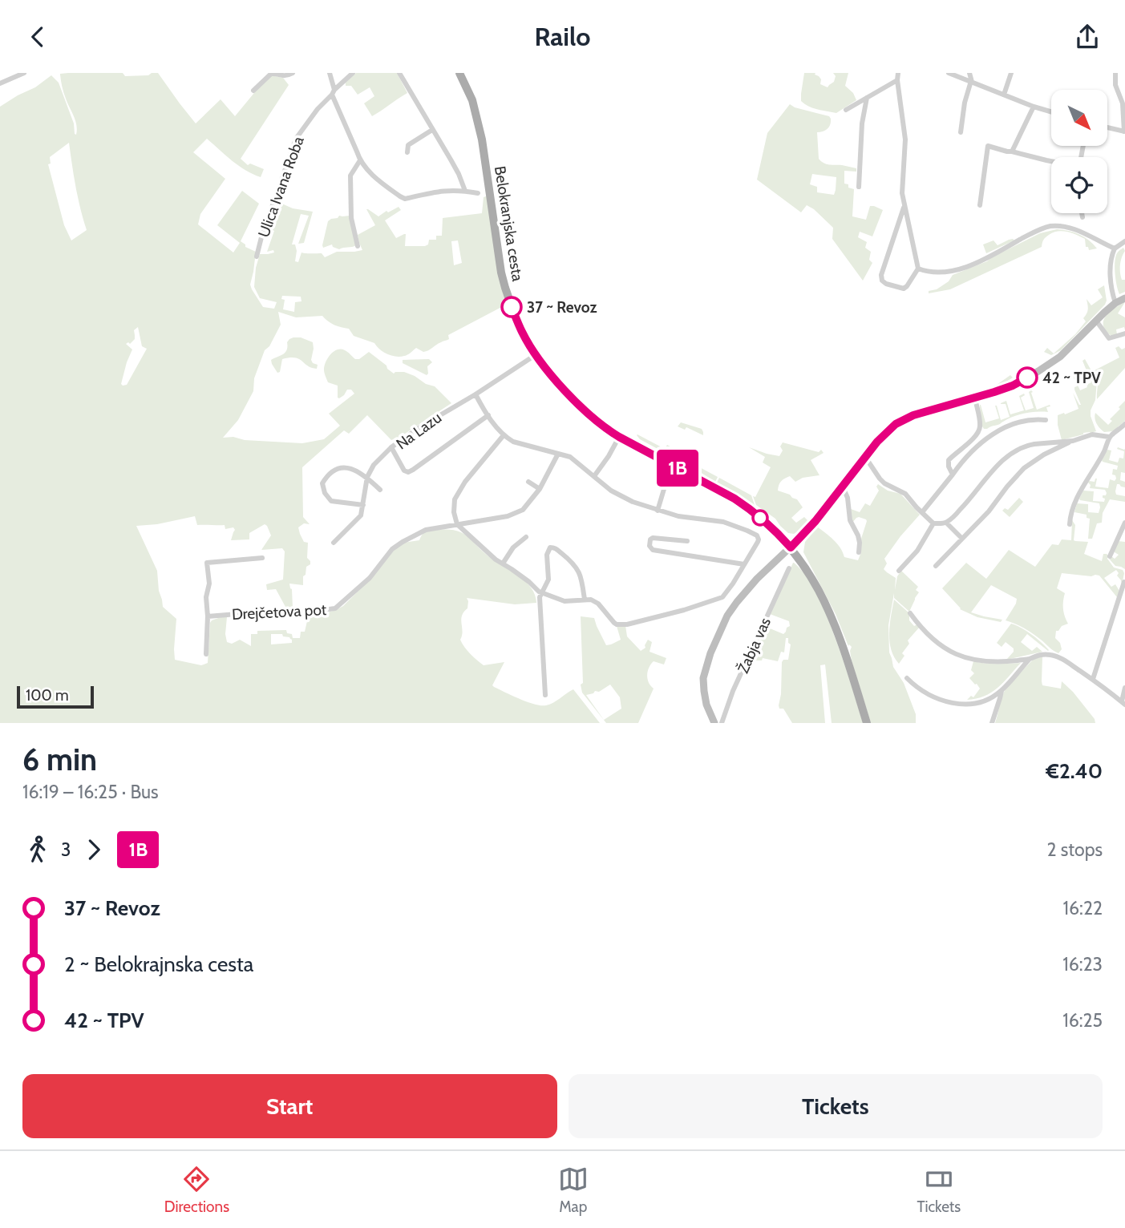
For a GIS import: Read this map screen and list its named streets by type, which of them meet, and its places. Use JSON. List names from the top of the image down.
{
  "streets": {
    "main road": ["Belokranjska cesta"],
    "street": [
      "Ulica Ivana Roba",
      "Na Lazu",
      "Drejčetova pot",
      "Žabja vas"
    ]
  },
  "crossings": [
    ["Belokranjska cesta", "Na Lazu"]
  ],
  "places": ["37 ~ Revoz", "42 ~ TPV"],
  "lines": ["bus line 1B"],
  "scale_bar": "100 m",
  "north": "bottom right",
  "page": {
    "header": "Railo",
    "on_map": "1B",
    "scale": "100 m",
    "heading": ["6 min", "16:19 – 16:25 · Bus", "€2.40"],
    "legs": ["3", "1B", "2 stops"],
    "list": [
      {
        "name": "37 ~ Revoz",
        "value": "16:22"
      },
      {
        "name": "2 ~ Belokrajnska cesta",
        "value": "16:23"
      },
      {
        "name": "42 ~ TPV",
        "value": "16:25"
      }
    ],
    "buttons": ["Start", "Tickets"],
    "tabs": ["Directions", "Map", "Tickets"]
  }
}
